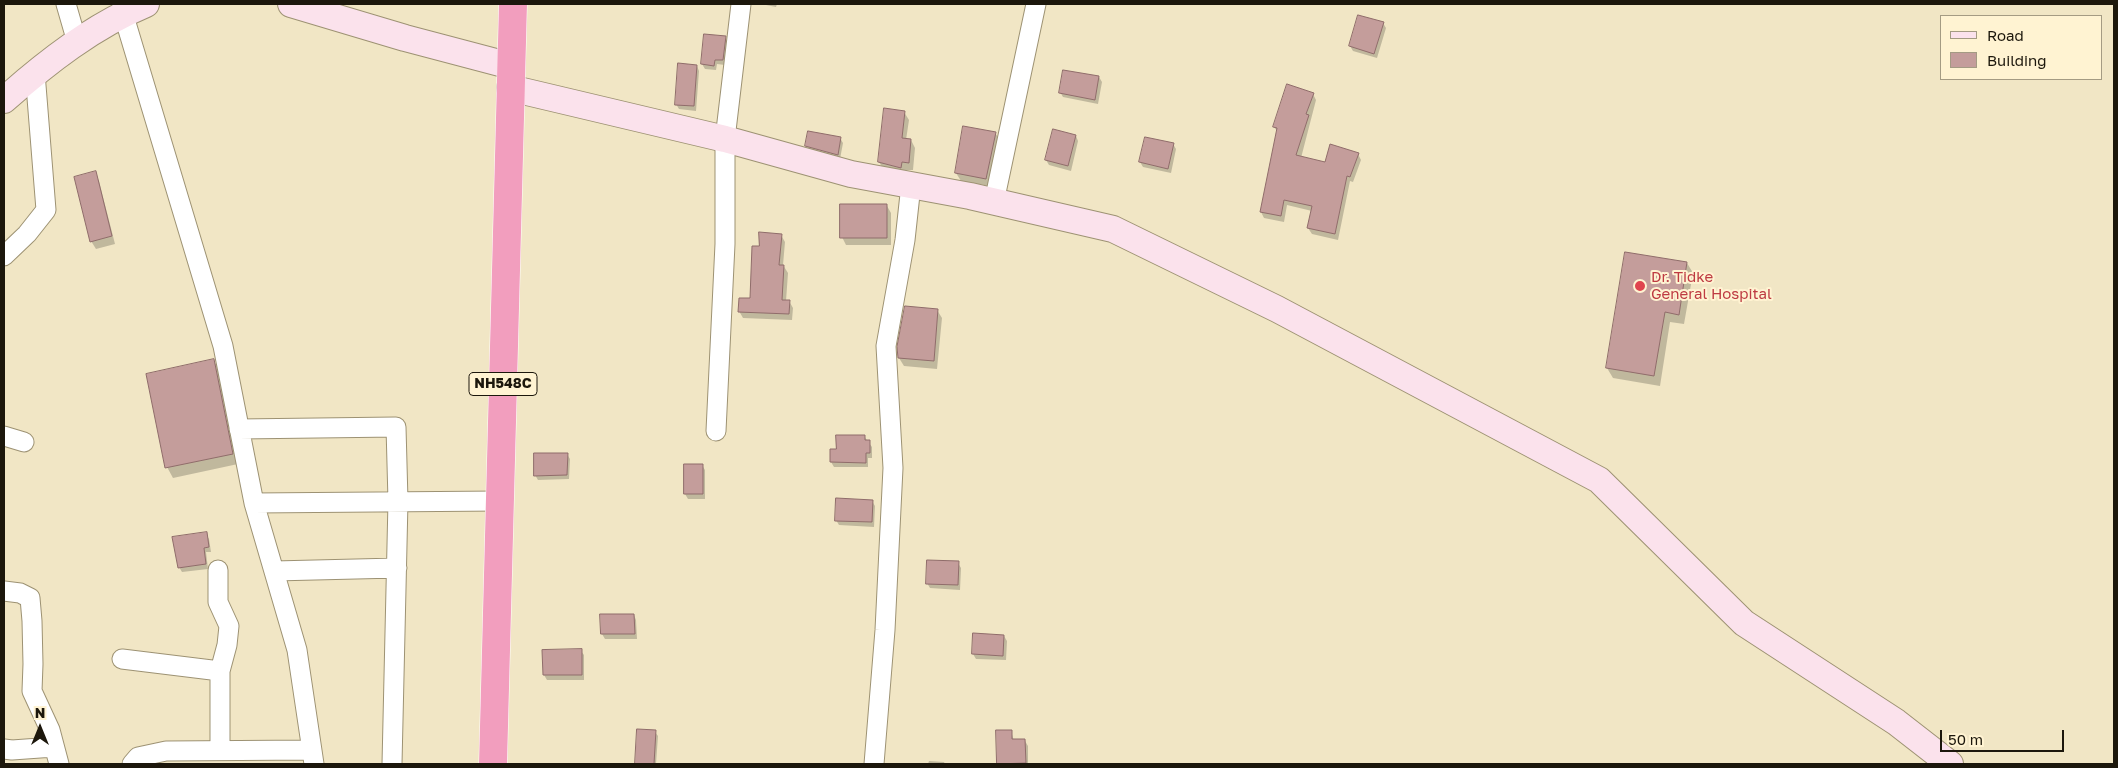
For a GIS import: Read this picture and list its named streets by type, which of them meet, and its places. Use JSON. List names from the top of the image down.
{
  "streets": {
    "highway": ["NH548C"]
  },
  "places": ["Dr. Tidke General Hospital"],
  "legend": ["Road", "Building"],
  "scale_bar": "50 m",
  "north": "top"
}
